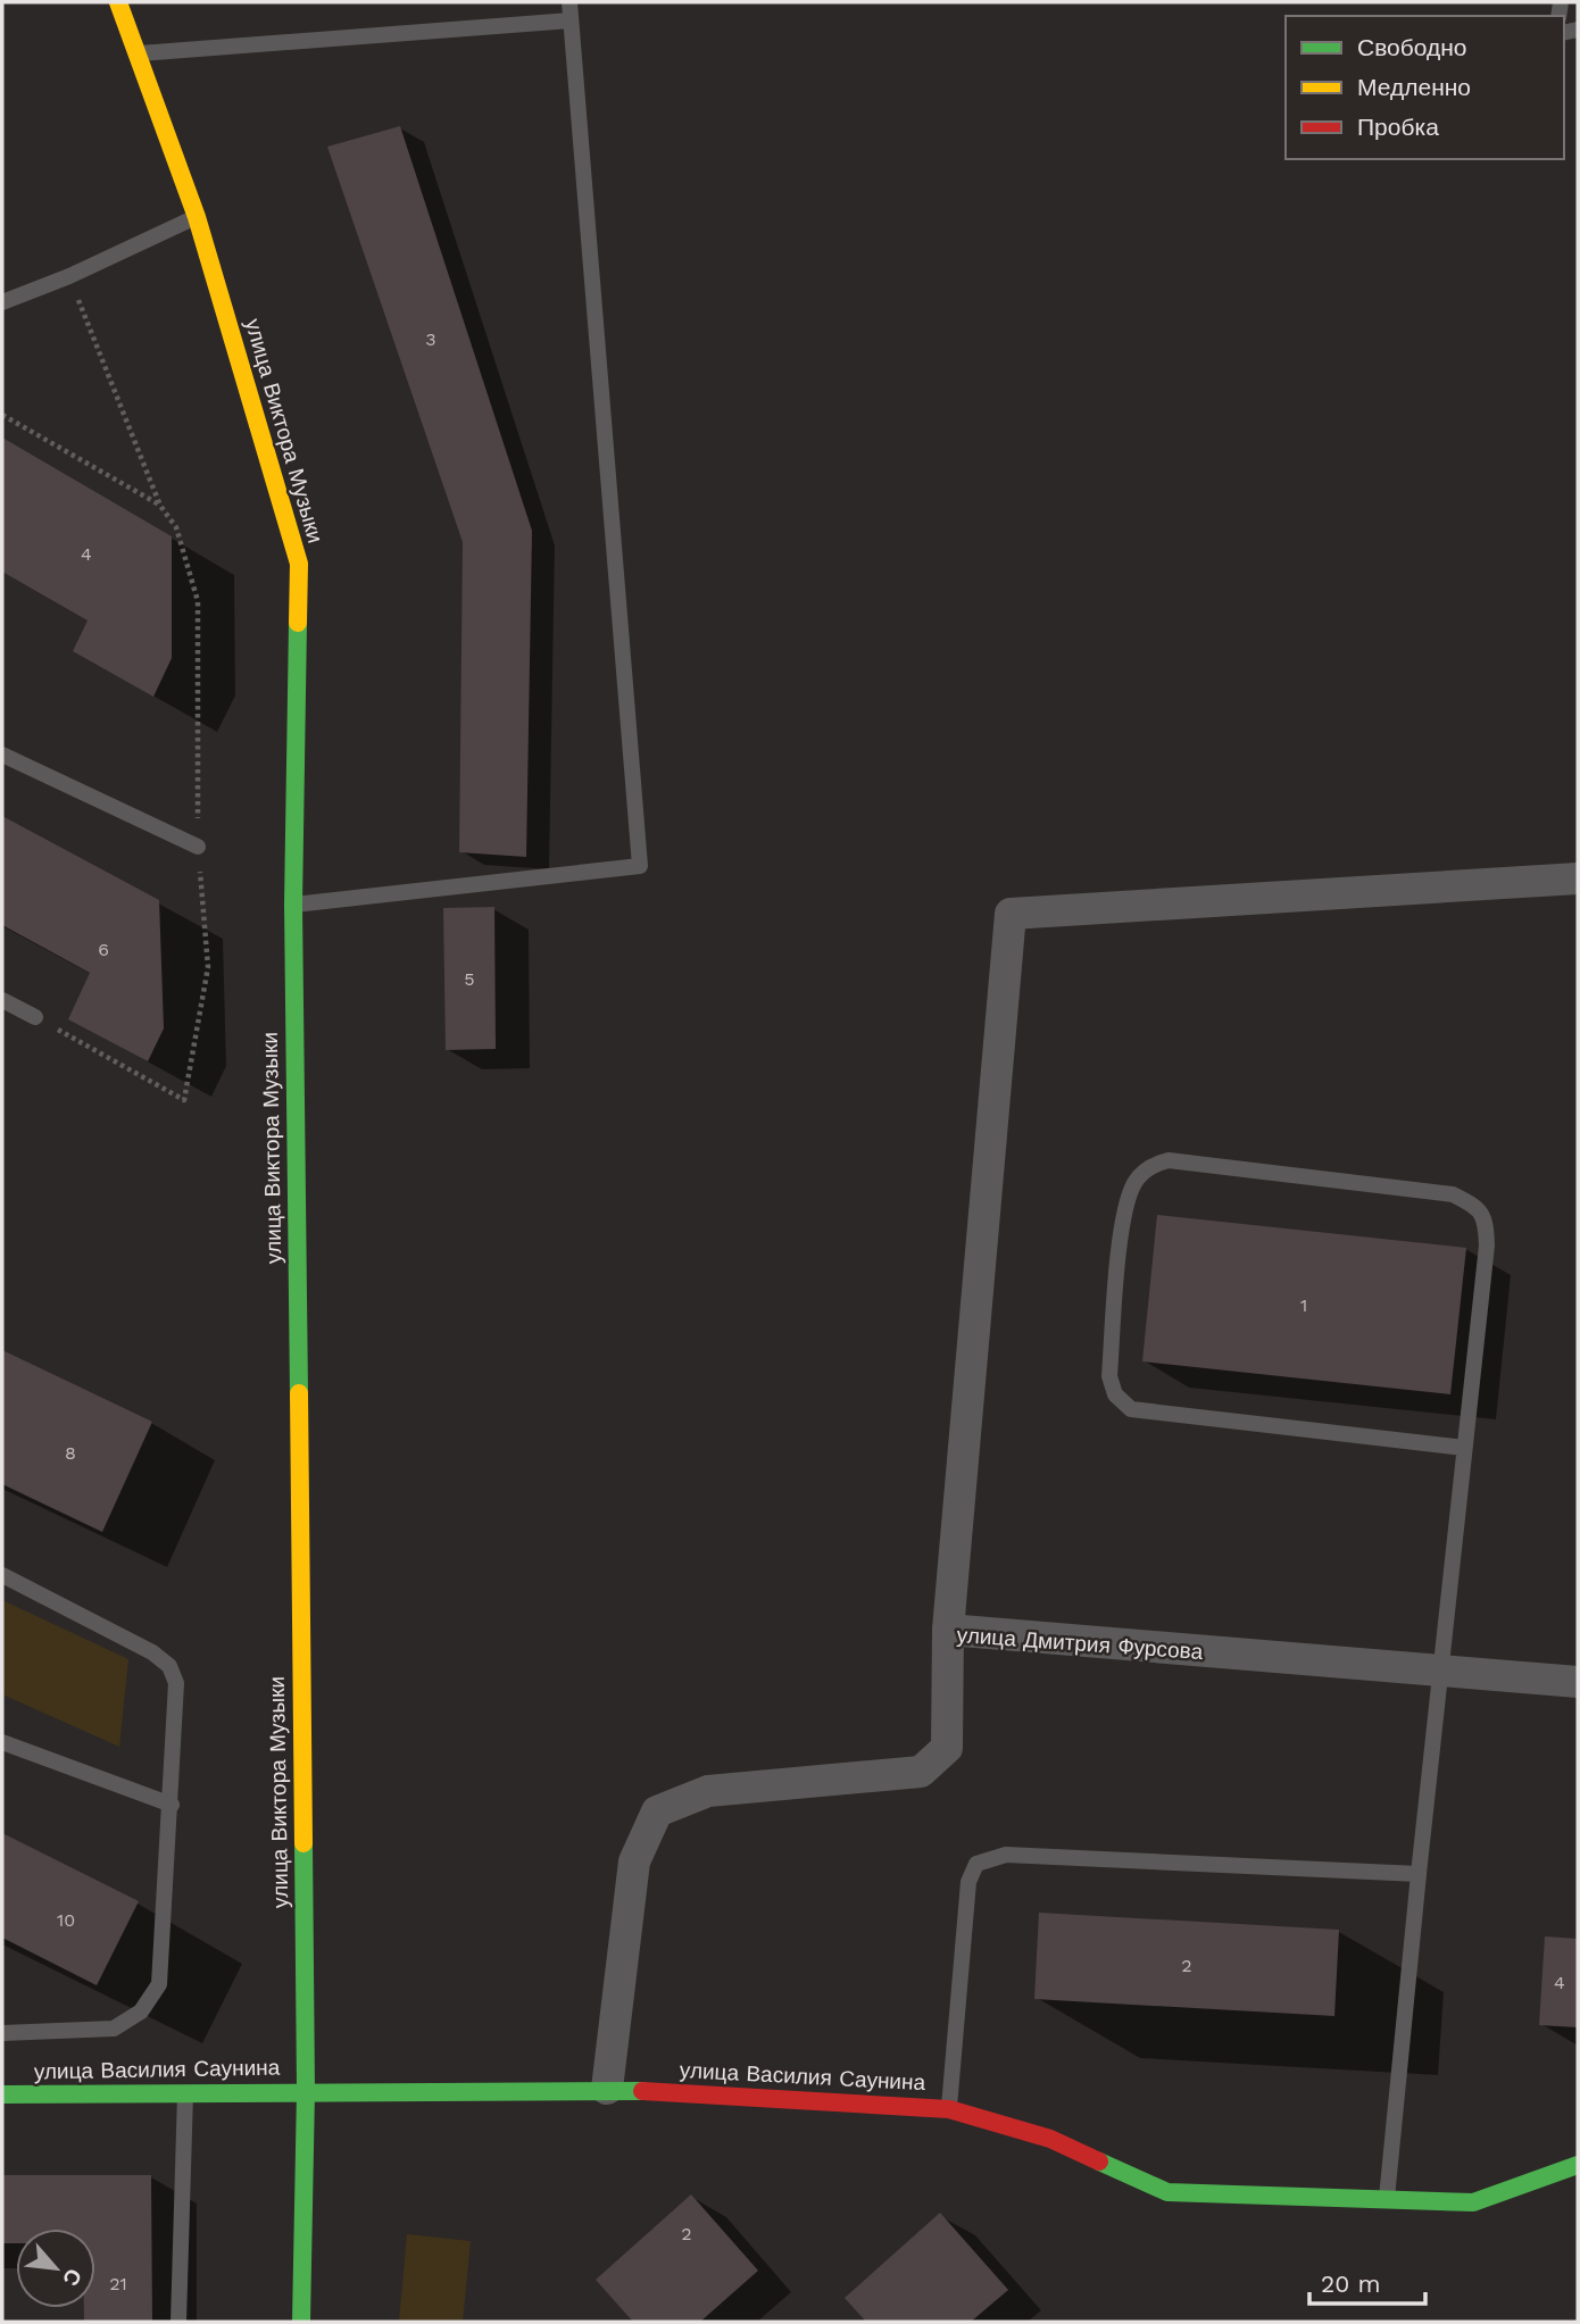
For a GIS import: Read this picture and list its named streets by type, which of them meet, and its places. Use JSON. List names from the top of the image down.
{
  "streets": {
    "street": ["улица Виктора Музыки", "улица Дмитрия Фурсова", "улица Василия Саунина"]
  },
  "crossings": [
    ["улица Виктора Музыки", "улица Василия Саунина"],
    ["улица Дмитрия Фурсова", "улица Василия Саунина"]
  ],
  "house_numbers": [
    "3",
    "4",
    "6",
    "5",
    "1",
    "8",
    "10",
    "2",
    "4",
    "2",
    "21"
  ],
  "legend": ["Свободно", "Медленно", "Пробка"],
  "scale_bar": "20 m",
  "north": "bottom right"
}
